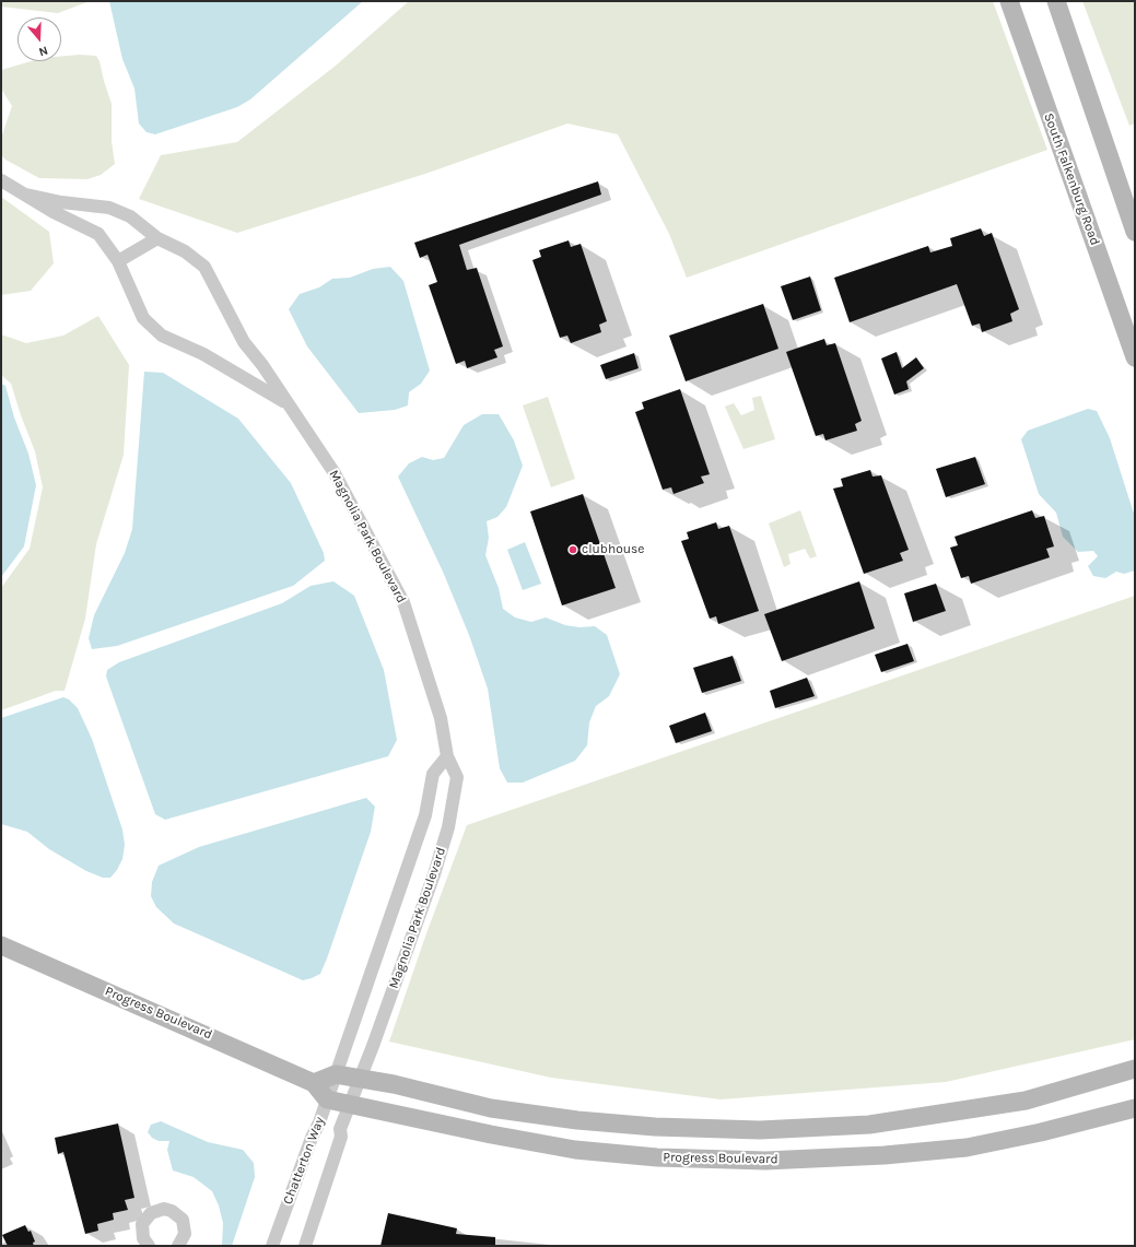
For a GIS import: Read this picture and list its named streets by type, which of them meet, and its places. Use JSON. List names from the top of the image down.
{
  "streets": {
    "main road": ["South Falkenburg Road", "Progress Boulevard"],
    "street": ["Magnolia Park Boulevard", "Chatterton Way"]
  },
  "crossings": [
    ["Magnolia Park Boulevard", "Progress Boulevard"],
    ["Magnolia Park Boulevard", "Chatterton Way"],
    ["Progress Boulevard", "Chatterton Way"]
  ],
  "places": ["clubhouse"],
  "north": "bottom"
}
